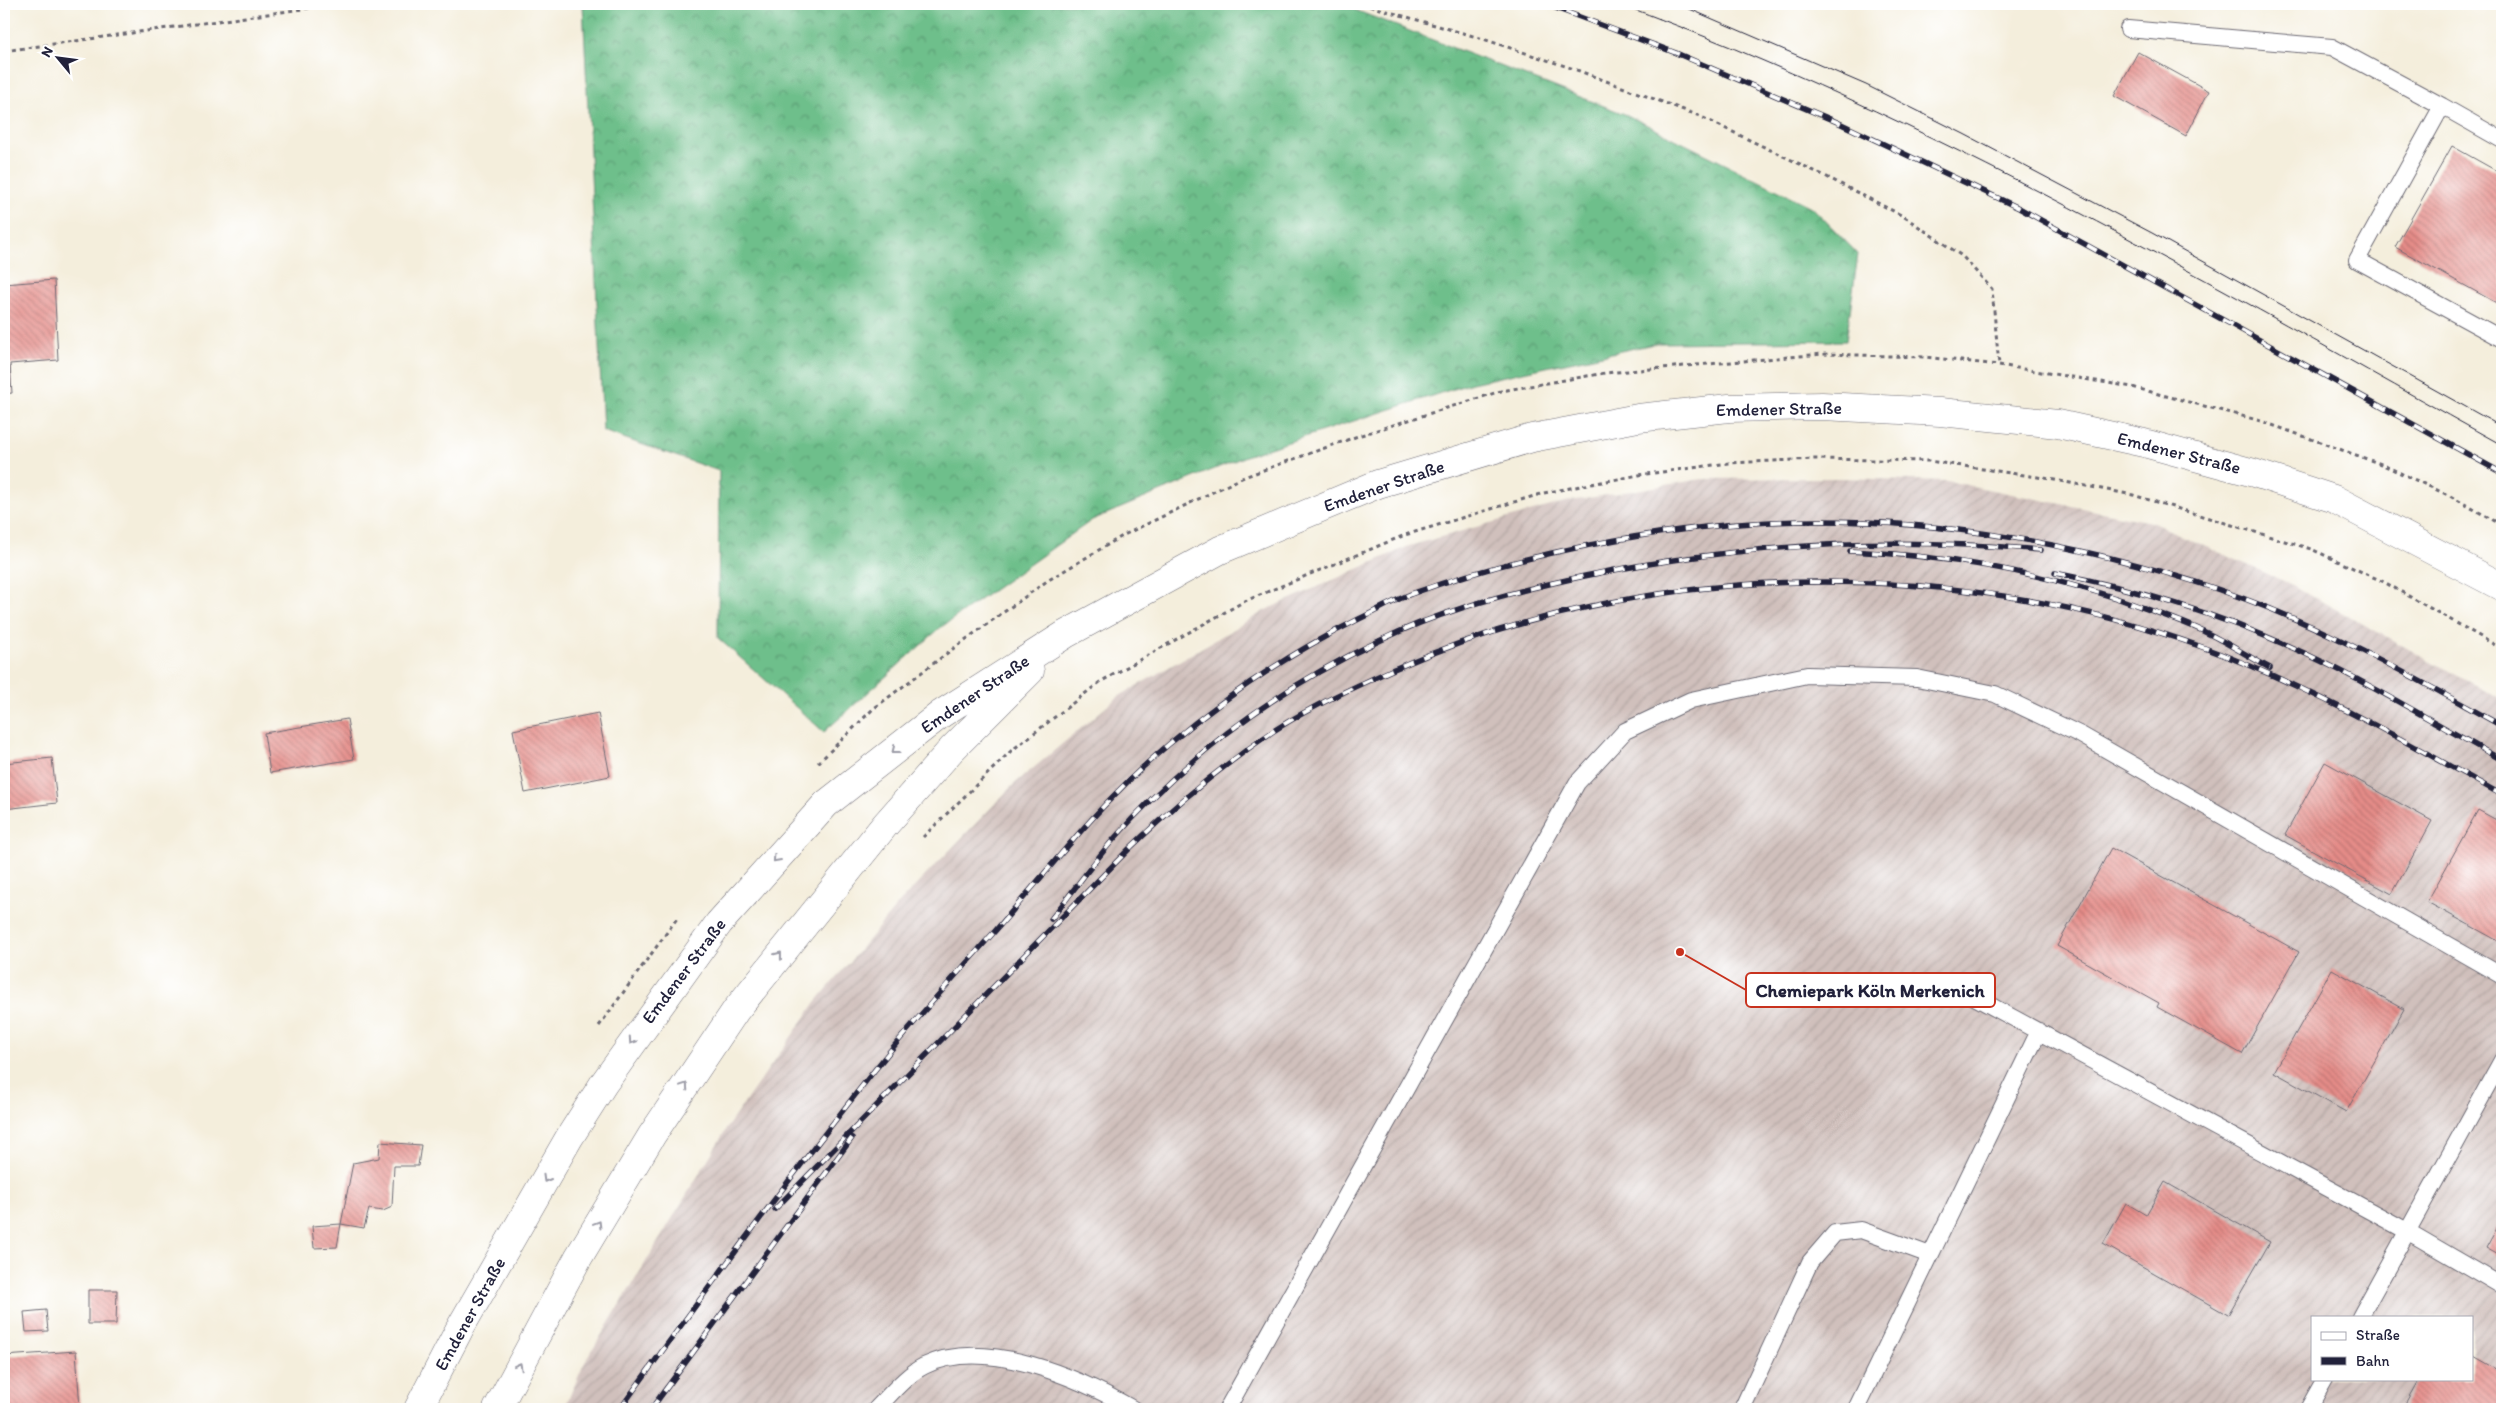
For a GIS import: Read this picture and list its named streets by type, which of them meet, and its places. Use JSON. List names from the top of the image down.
{
  "streets": {
    "street": ["Emdener Straße"]
  },
  "places": ["Chemiepark Köln Merkenich"],
  "legend": ["Straße", "Bahn"],
  "north": "top left"
}
